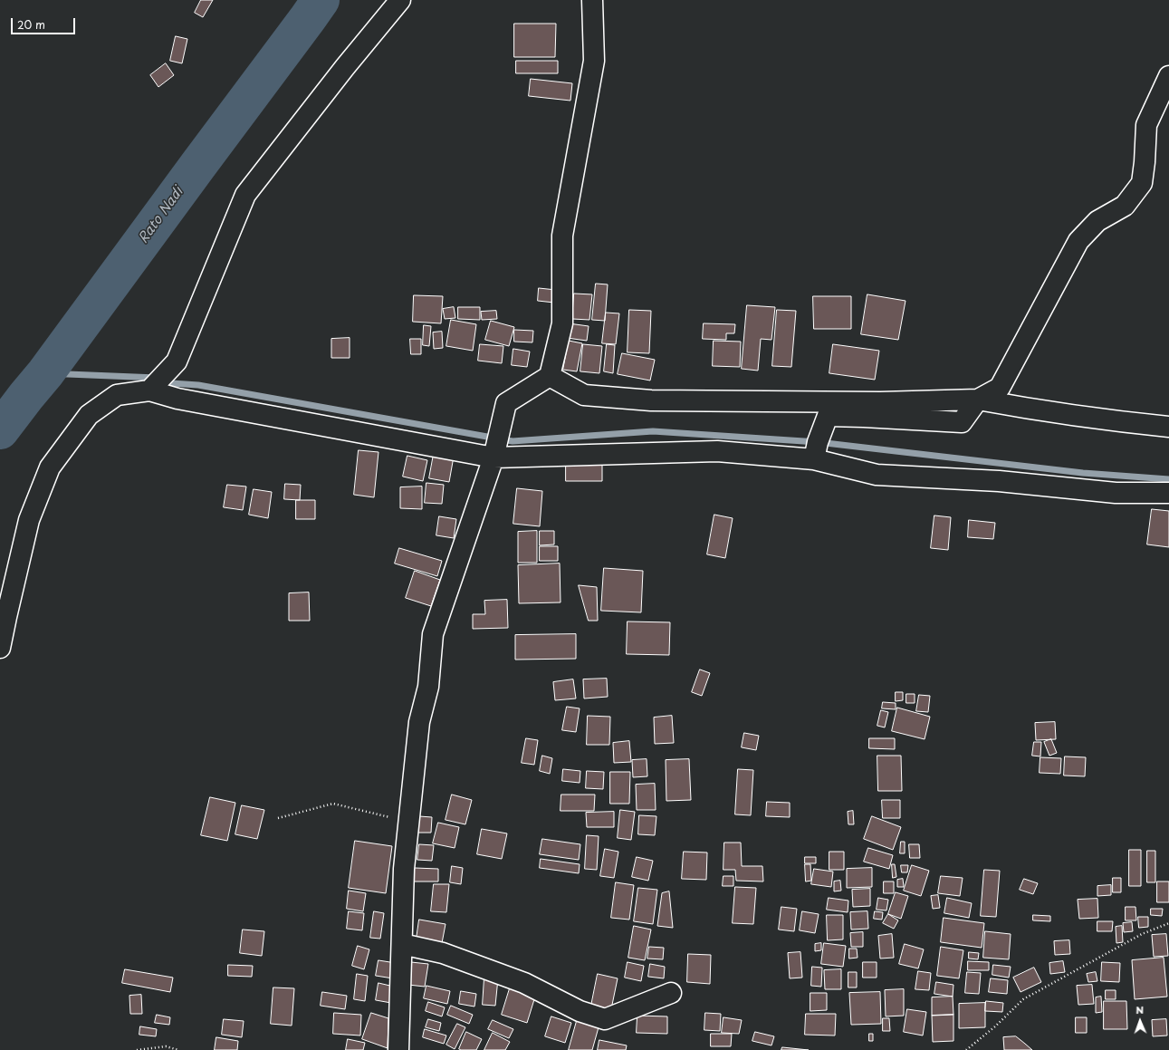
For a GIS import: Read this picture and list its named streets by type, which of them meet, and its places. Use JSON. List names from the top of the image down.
{
  "water": ["Rato Nadi"],
  "scale_bar": "20 m",
  "north": "top"
}
